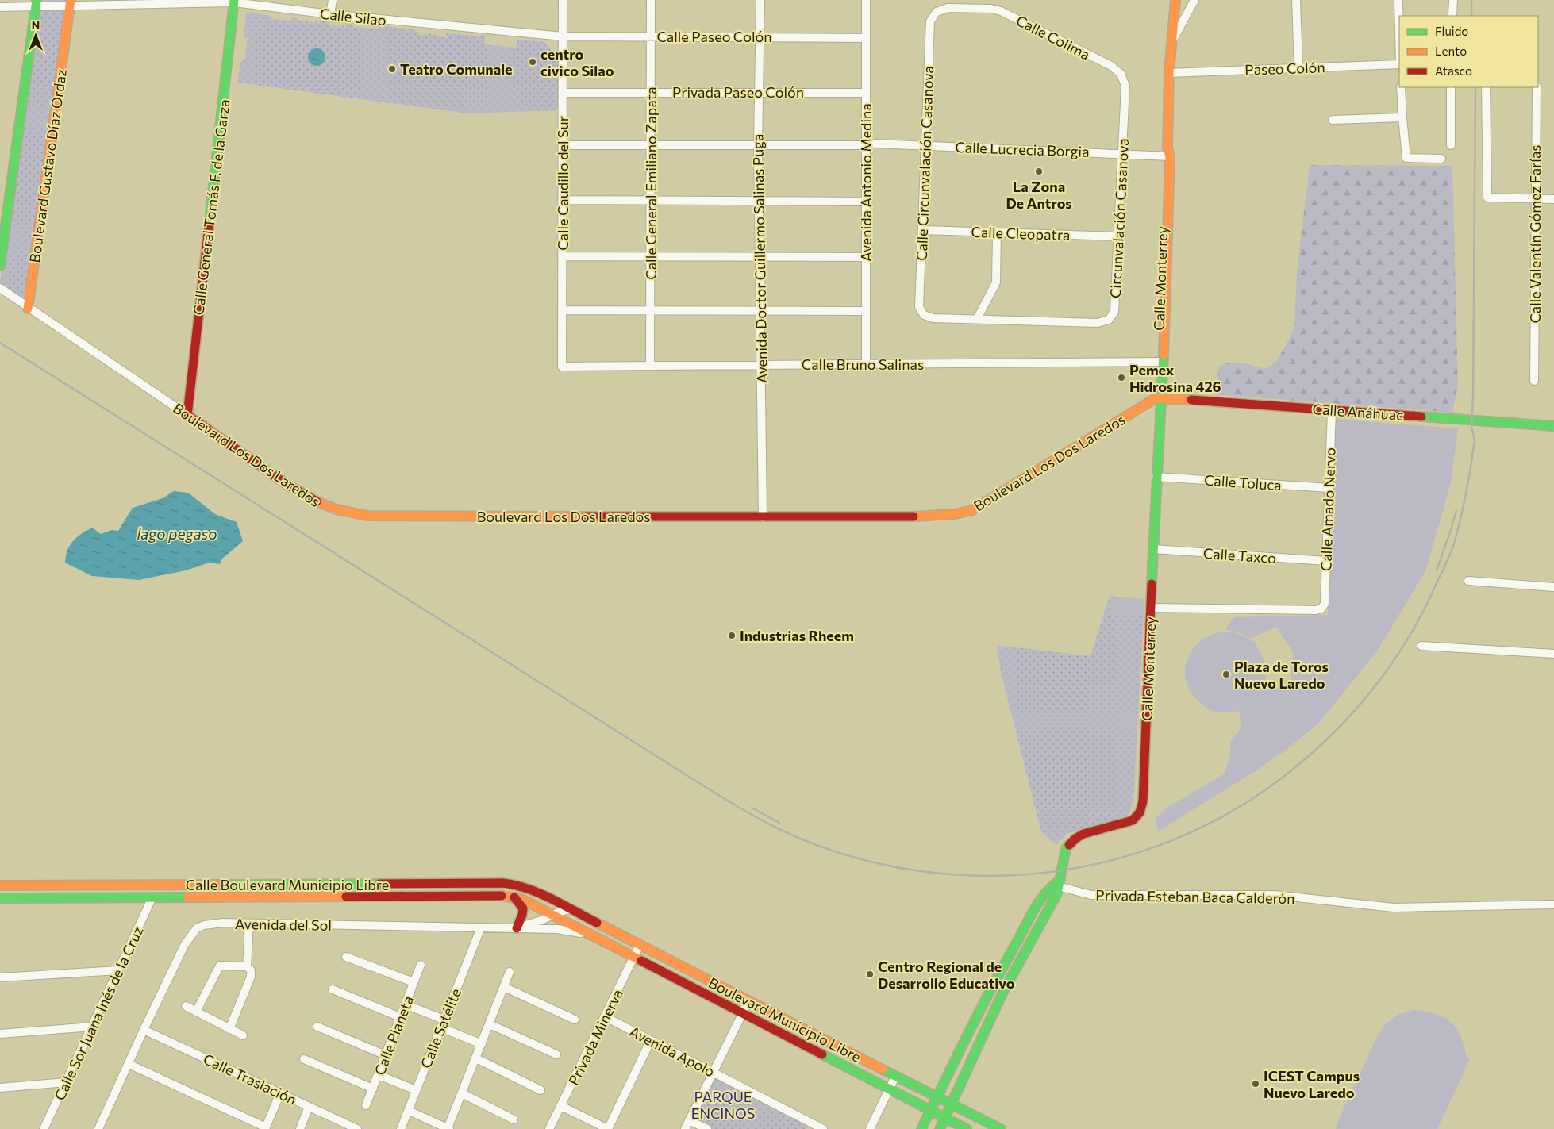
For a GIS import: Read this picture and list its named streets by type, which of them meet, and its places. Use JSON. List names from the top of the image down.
{
  "streets": {
    "street": [
      "Calle Silao",
      "Calle Paseo Colón",
      "Calle Colima",
      "Paseo Colón",
      "Privada Paseo Colón",
      "Calle Lucrecia Borgia",
      "Calle Circunvalación Casanova",
      "Boulevard Gustavo Díaz Ordaz",
      "Avenida Antonio Medina",
      "Calle Caudillo del Sur",
      "Calle General Emiliano Zapata",
      "Calle General Tomás F. de la Garza",
      "Circunvalación Casanova",
      "Calle Cleopatra",
      "Calle Valentín Gómez Farías",
      "Avenida Doctor Guillermo Salinas Puga",
      "Calle Monterrey",
      "Calle Bruno Salinas",
      "Calle Anáhuac",
      "Boulevard Los Dos Laredos",
      "Calle Toluca",
      "Calle Amado Nervo",
      "Calle Taxco",
      "Calle Boulevard Municipio Libre",
      "Privada Esteban Baca Calderón",
      "Avenida del Sol",
      "Calle Sor Juana Inés de la Cruz",
      "Boulevard Municipio Libre",
      "Calle Satélite",
      "Calle Planeta",
      "Privada Minerva",
      "Avenida Apolo",
      "Calle Traslación"
    ]
  },
  "crossings": [
    ["Calle Silao", "Calle Paseo Colón"],
    ["Calle Silao", "Boulevard Gustavo Díaz Ordaz"],
    ["Calle Silao", "Calle Caudillo del Sur"],
    ["Calle Silao", "Calle General Tomás F. de la Garza"],
    ["Calle Paseo Colón", "Avenida Antonio Medina"],
    ["Calle Paseo Colón", "Calle Caudillo del Sur"],
    ["Calle Paseo Colón", "Calle General Emiliano Zapata"],
    ["Calle Paseo Colón", "Avenida Doctor Guillermo Salinas Puga"],
    ["Calle Colima", "Calle Circunvalación Casanova"],
    ["Calle Colima", "Circunvalación Casanova"],
    ["Paseo Colón", "Calle Monterrey"],
    ["Privada Paseo Colón", "Avenida Antonio Medina"],
    ["Privada Paseo Colón", "Calle Caudillo del Sur"],
    ["Privada Paseo Colón", "Calle General Emiliano Zapata"],
    ["Privada Paseo Colón", "Avenida Doctor Guillermo Salinas Puga"],
    ["Calle Lucrecia Borgia", "Calle Circunvalación Casanova"],
    ["Calle Lucrecia Borgia", "Circunvalación Casanova"],
    ["Calle Lucrecia Borgia", "Calle Monterrey"],
    ["Calle Circunvalación Casanova", "Circunvalación Casanova"],
    ["Calle Circunvalación Casanova", "Calle Cleopatra"],
    ["Boulevard Gustavo Díaz Ordaz", "Boulevard Los Dos Laredos"],
    ["Avenida Antonio Medina", "Calle Bruno Salinas"],
    ["Calle Caudillo del Sur", "Calle Bruno Salinas"],
    ["Calle General Emiliano Zapata", "Calle Bruno Salinas"],
    ["Calle General Tomás F. de la Garza", "Boulevard Los Dos Laredos"],
    ["Circunvalación Casanova", "Calle Cleopatra"],
    ["Avenida Doctor Guillermo Salinas Puga", "Calle Bruno Salinas"],
    ["Avenida Doctor Guillermo Salinas Puga", "Boulevard Los Dos Laredos"],
    ["Calle Monterrey", "Calle Bruno Salinas"],
    ["Calle Monterrey", "Calle Anáhuac"],
    ["Calle Monterrey", "Boulevard Los Dos Laredos"],
    ["Calle Monterrey", "Calle Toluca"],
    ["Calle Monterrey", "Calle Amado Nervo"],
    ["Calle Monterrey", "Calle Taxco"],
    ["Calle Monterrey", "Privada Esteban Baca Calderón"],
    ["Calle Anáhuac", "Boulevard Los Dos Laredos"],
    ["Calle Anáhuac", "Calle Amado Nervo"],
    ["Calle Toluca", "Calle Amado Nervo"],
    ["Calle Amado Nervo", "Calle Taxco"],
    ["Calle Boulevard Municipio Libre", "Calle Sor Juana Inés de la Cruz"],
    ["Calle Boulevard Municipio Libre", "Boulevard Municipio Libre"],
    ["Avenida del Sol", "Boulevard Municipio Libre"],
    ["Avenida del Sol", "Calle Satélite"],
    ["Avenida del Sol", "Calle Traslación"],
    ["Boulevard Municipio Libre", "Privada Minerva"],
    ["Privada Minerva", "Avenida Apolo"]
  ],
  "water": ["lago pegaso"],
  "parks": ["PARQUE ENCINOS"],
  "places": [
    "centro civico Silao",
    "Teatro Comunale",
    "La Zona De Antros",
    "Pemex Hidrosina 426",
    "Industrias Rheem",
    "Plaza de Toros Nuevo Laredo",
    "Centro Regional de Desarrollo Educativo",
    "ICEST Campus Nuevo Laredo"
  ],
  "legend": ["Fluido", "Lento", "Atasco"],
  "north": "top"
}
